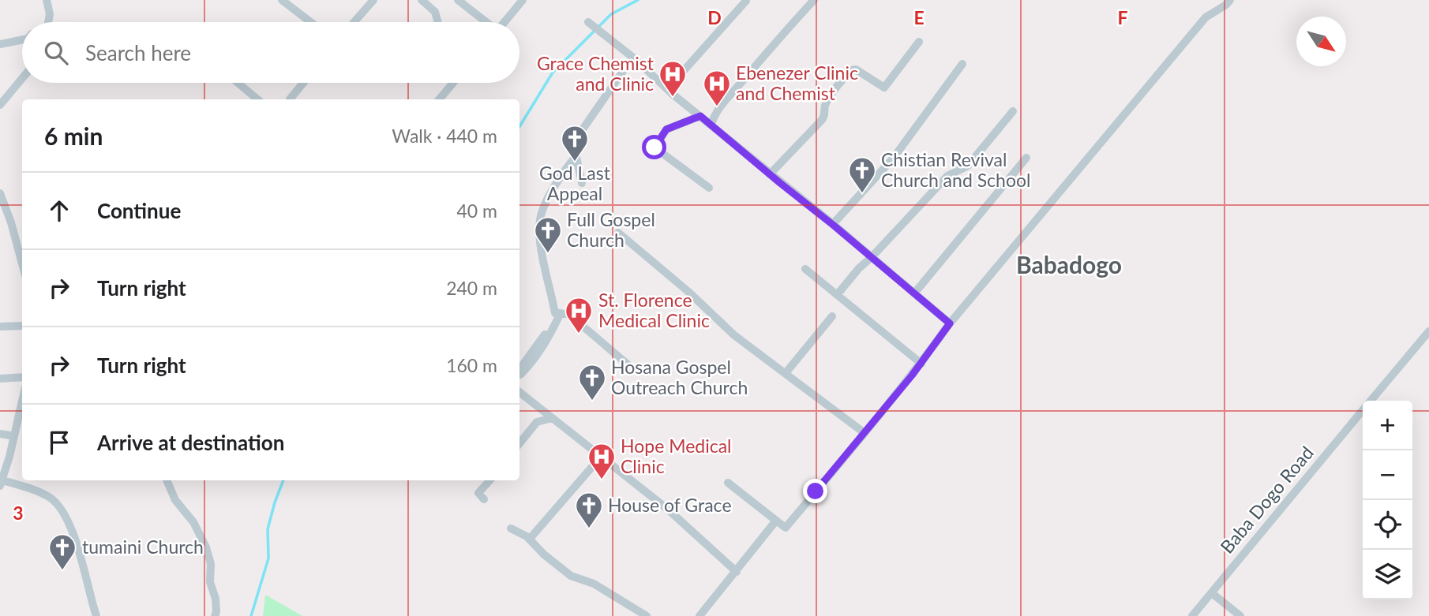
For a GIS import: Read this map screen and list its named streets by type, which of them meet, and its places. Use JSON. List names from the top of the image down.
{
  "streets": {
    "street": ["Baba Dogo Road"]
  },
  "districts": ["Babadogo"],
  "places": {
    "hospital": [
      "Grace Chemist and Clinic",
      "Ebenezer Clinic and Chemist",
      "St. Florence Medical Clinic",
      "Hope Medical Clinic"
    ],
    "church": [
      "God Last Appeal",
      "Chistian Revival Church and School",
      "Full Gospel Church",
      "Hosana Gospel Outreach Church",
      "House of Grace",
      "tumaini Church"
    ]
  },
  "north": "bottom right",
  "page": {
    "search": "Search here",
    "heading": ["6 min", "Walk · 440 m"],
    "list": [
      ["Continue", "40 m"],
      ["Turn right", "240 m"],
      ["Turn right", "160 m"],
      "Arrive at destination"
    ],
    "map_buttons": ["+", "−"]
  },
  "grid": {
    "columns": ["D", "E", "F"],
    "rows": ["3"]
  }
}
